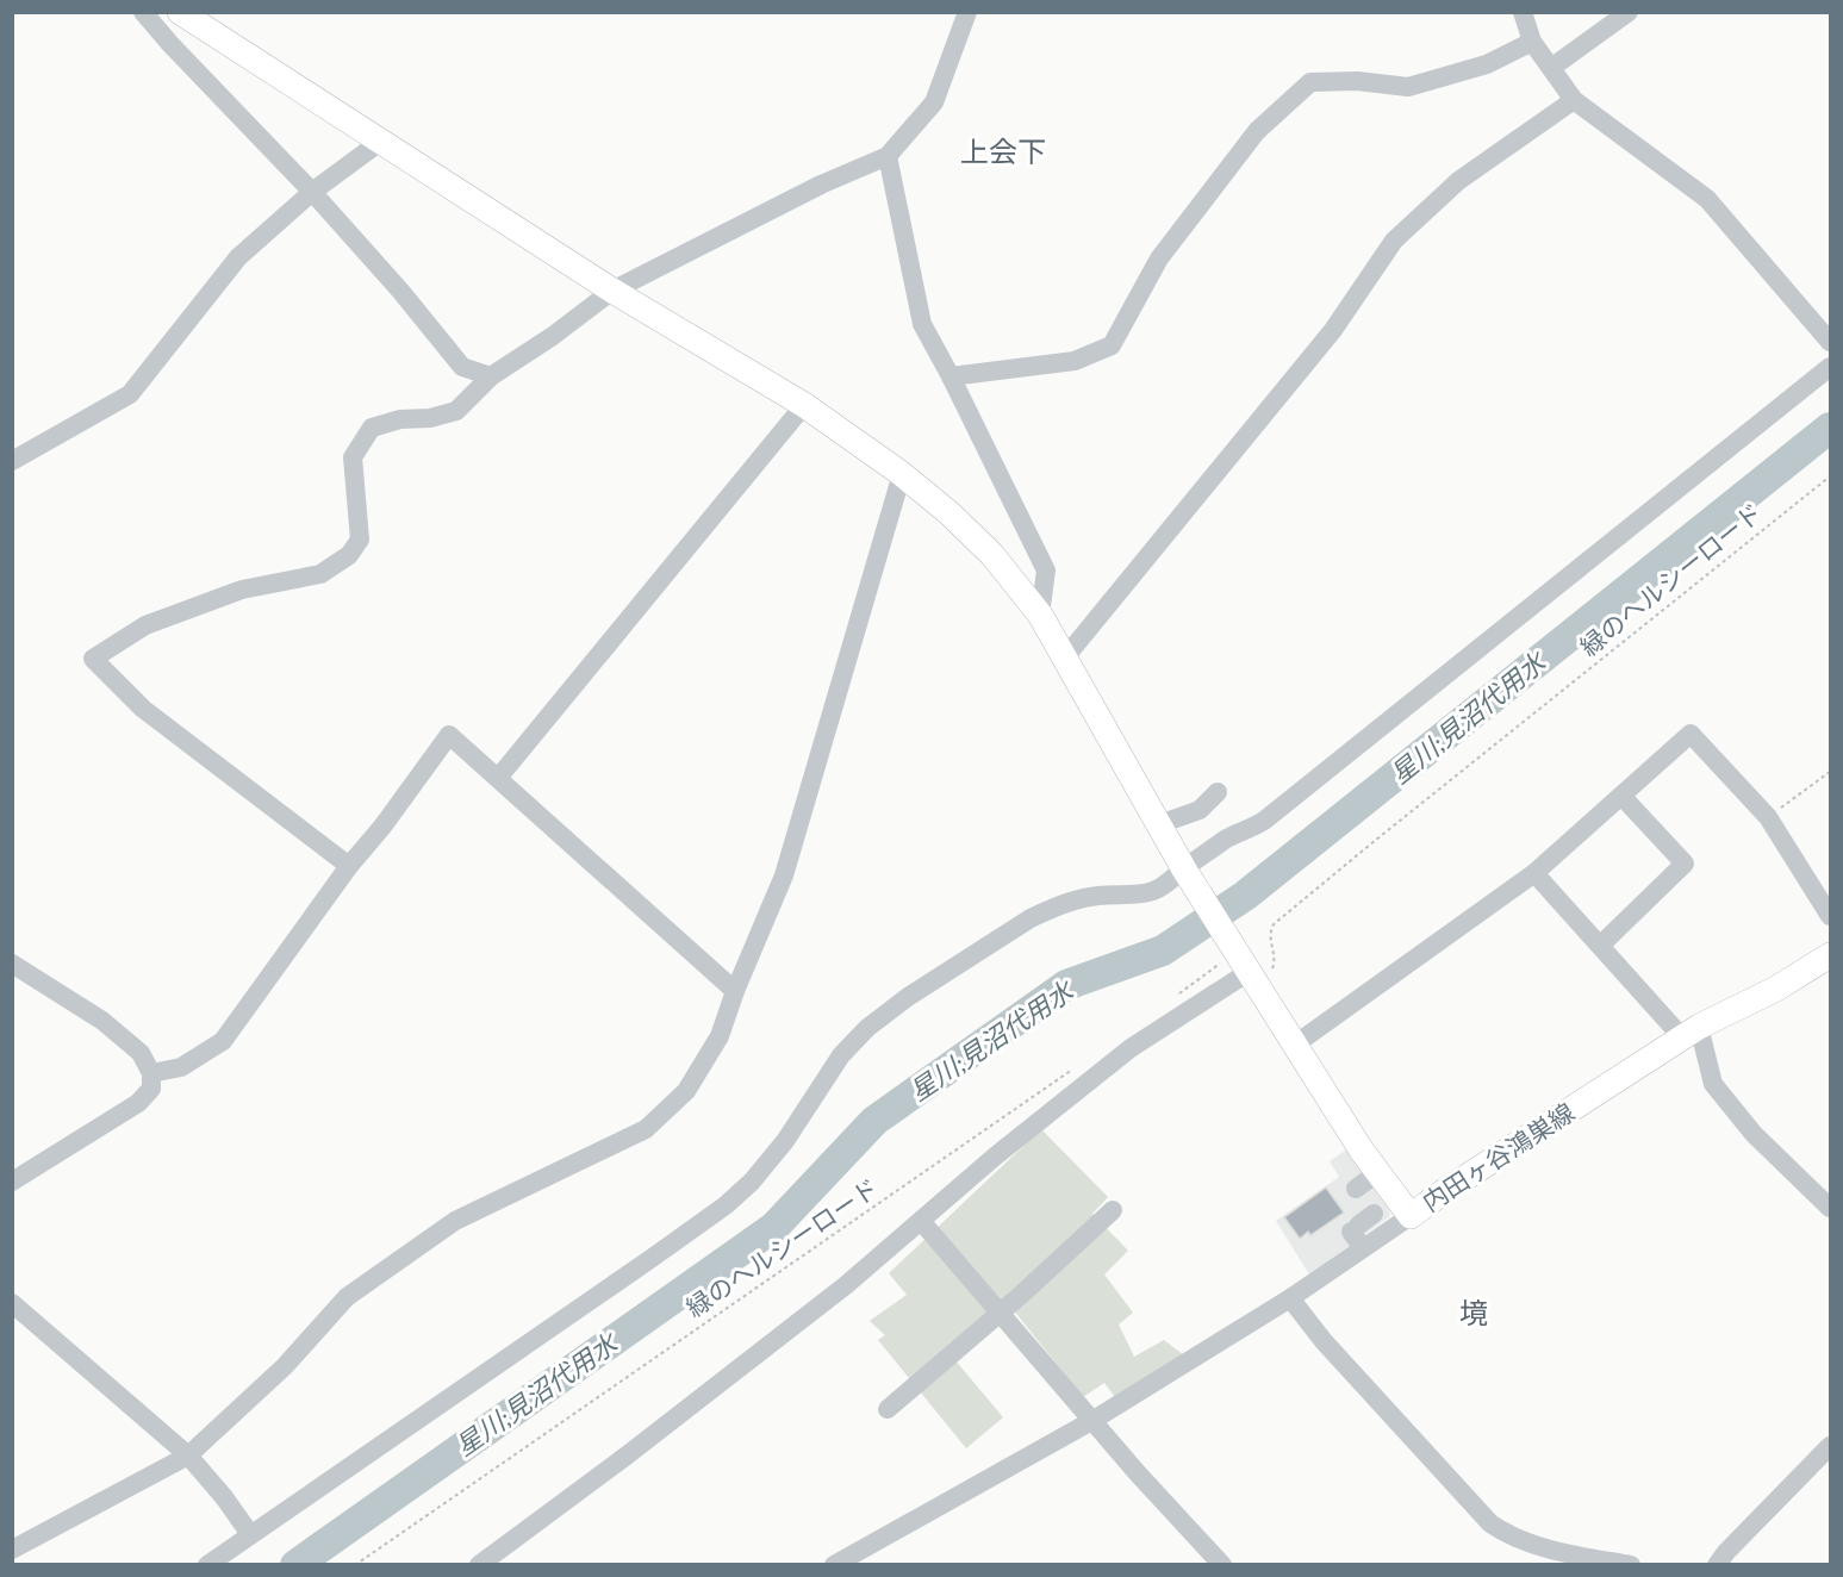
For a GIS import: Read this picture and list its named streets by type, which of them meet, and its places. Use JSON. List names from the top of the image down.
{
  "streets": {
    "main road": ["内田ヶ谷鴻巣線"],
    "path": ["緑のヘルシーロード"]
  },
  "crossings": [
    ["緑のヘルシーロード", "内田ヶ谷鴻巣線"]
  ],
  "districts": ["上会下", "境"],
  "water": ["星川;見沼代用水"]
}
